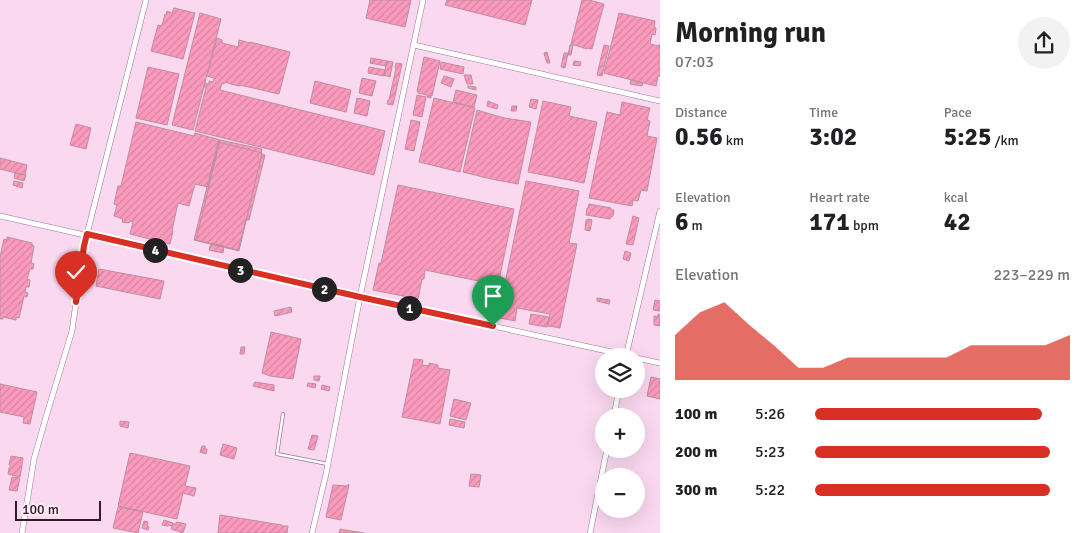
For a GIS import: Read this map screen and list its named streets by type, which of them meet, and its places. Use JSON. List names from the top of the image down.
{
  "scale_bar": "100 m",
  "page": {
    "heading": ["Morning run", "07:03"],
    "stats": [
      ["Distance", "0.56 km"],
      ["Time", "3:02"],
      ["Pace", "5:25 /km"],
      ["Elevation", "6 m"],
      ["Heart rate", "171 bpm"],
      ["kcal", "42"]
    ],
    "pins": [
      "4",
      "3",
      "2",
      "1"
    ],
    "chart": ["Elevation", "223–229 m"],
    "map_buttons": ["+", "−"],
    "list": [
      {
        "name": "100 m",
        "note": "5:26"
      },
      {
        "name": "200 m",
        "note": "5:23"
      },
      {
        "name": "300 m",
        "note": "5:22"
      }
    ],
    "scale": "100 m"
  }
}
